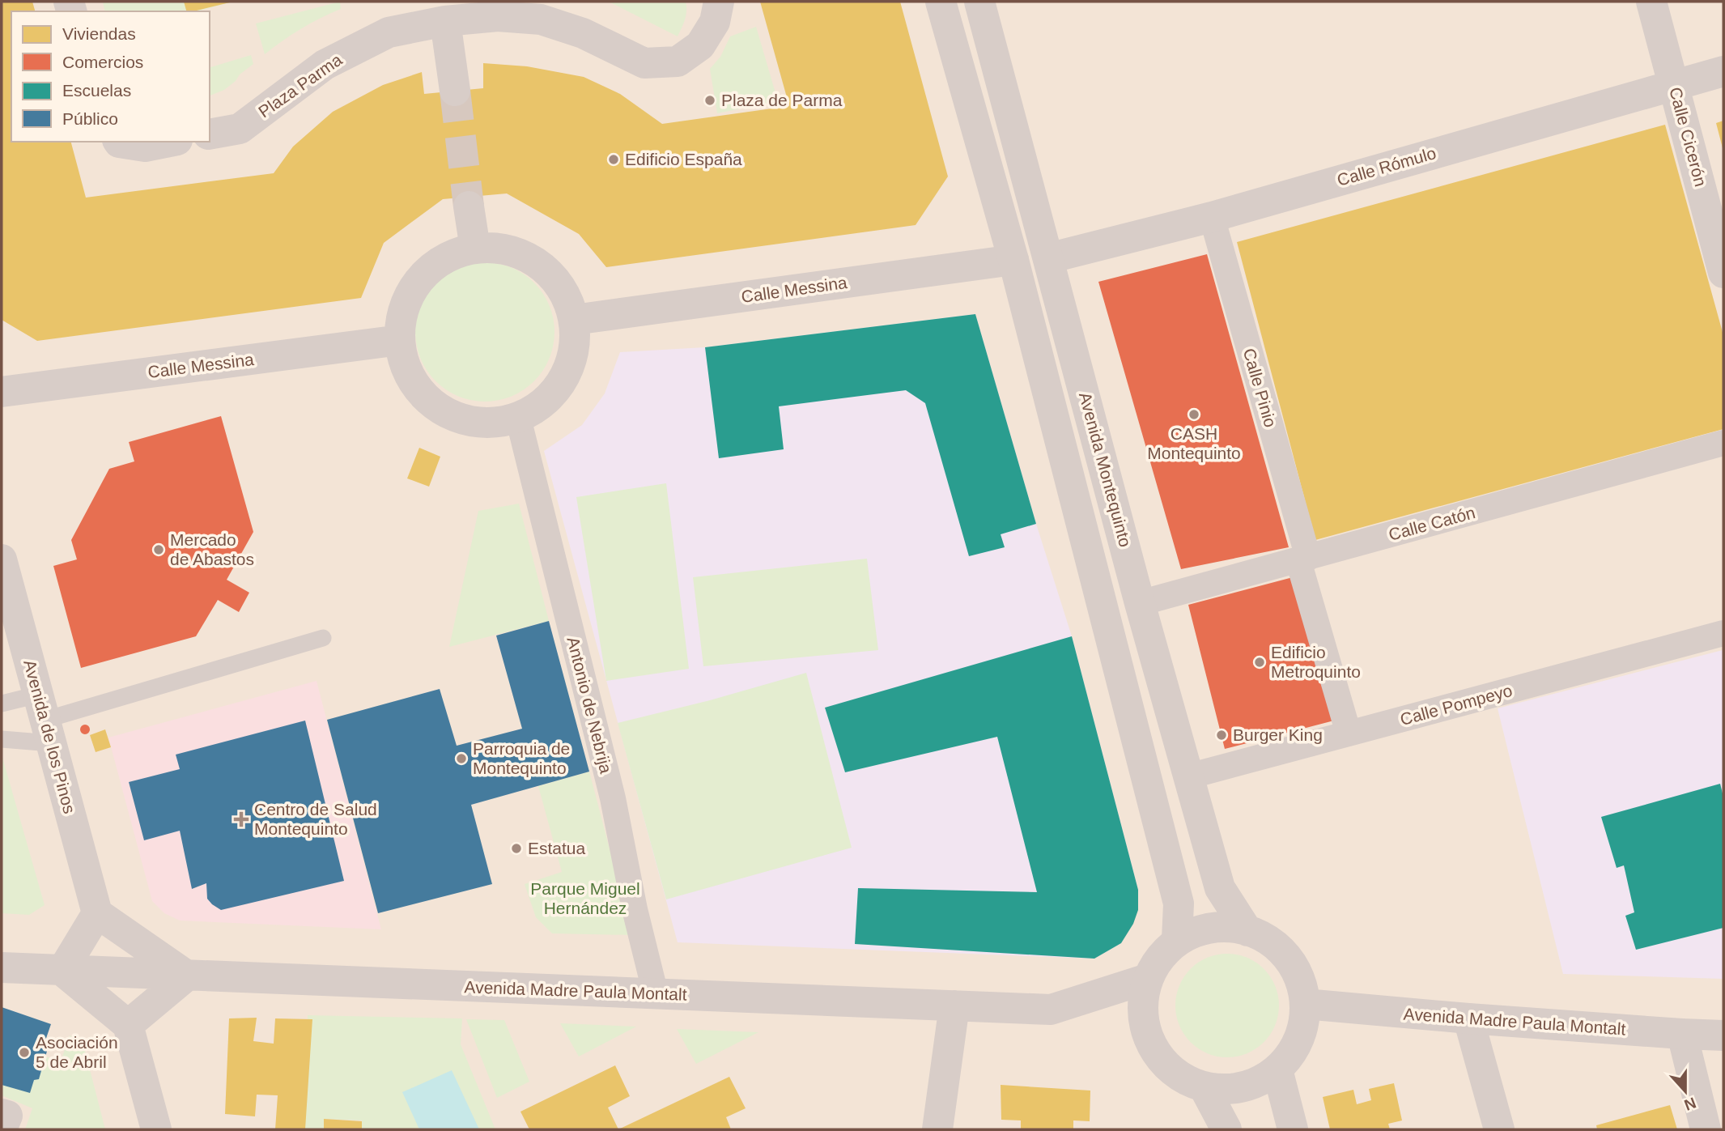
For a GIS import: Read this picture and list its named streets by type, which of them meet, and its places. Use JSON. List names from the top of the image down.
{
  "streets": {
    "street": [
      "Plaza Parma",
      "Calle Cicerón",
      "Calle Rómulo",
      "Calle Messina",
      "Calle Pinio",
      "Avenida Montequinto",
      "Calle Catón",
      "Antonio de Nebrija",
      "Calle Pompeyo",
      "Avenida de los Pinos",
      "Avenida Madre Paula Montalt"
    ]
  },
  "crossings": [
    ["Calle Cicerón", "Calle Rómulo"],
    ["Calle Rómulo", "Calle Pinio"],
    ["Calle Rómulo", "Avenida Montequinto"],
    ["Calle Messina", "Avenida Montequinto"],
    ["Calle Messina", "Antonio de Nebrija"],
    ["Calle Pinio", "Calle Catón"],
    ["Calle Pinio", "Calle Pompeyo"],
    ["Avenida Montequinto", "Calle Catón"],
    ["Avenida Montequinto", "Calle Pompeyo"],
    ["Avenida Montequinto", "Avenida Madre Paula Montalt"],
    ["Antonio de Nebrija", "Avenida Madre Paula Montalt"]
  ],
  "parks": ["Parque Miguel Hernández"],
  "places": {
    "other": [
      "Plaza de Parma",
      "Edificio España",
      "CASH Montequinto",
      "Mercado de Abastos",
      "Edificio Metroquinto",
      "Burger King",
      "Parroquia de Montequinto",
      "Estatua",
      "Asociación 5 de Abril"
    ],
    "health": ["Centro de Salud Montequinto"]
  },
  "legend": [
    "Viviendas",
    "Comercios",
    "Escuelas",
    "Público"
  ],
  "north": "bottom"
}
